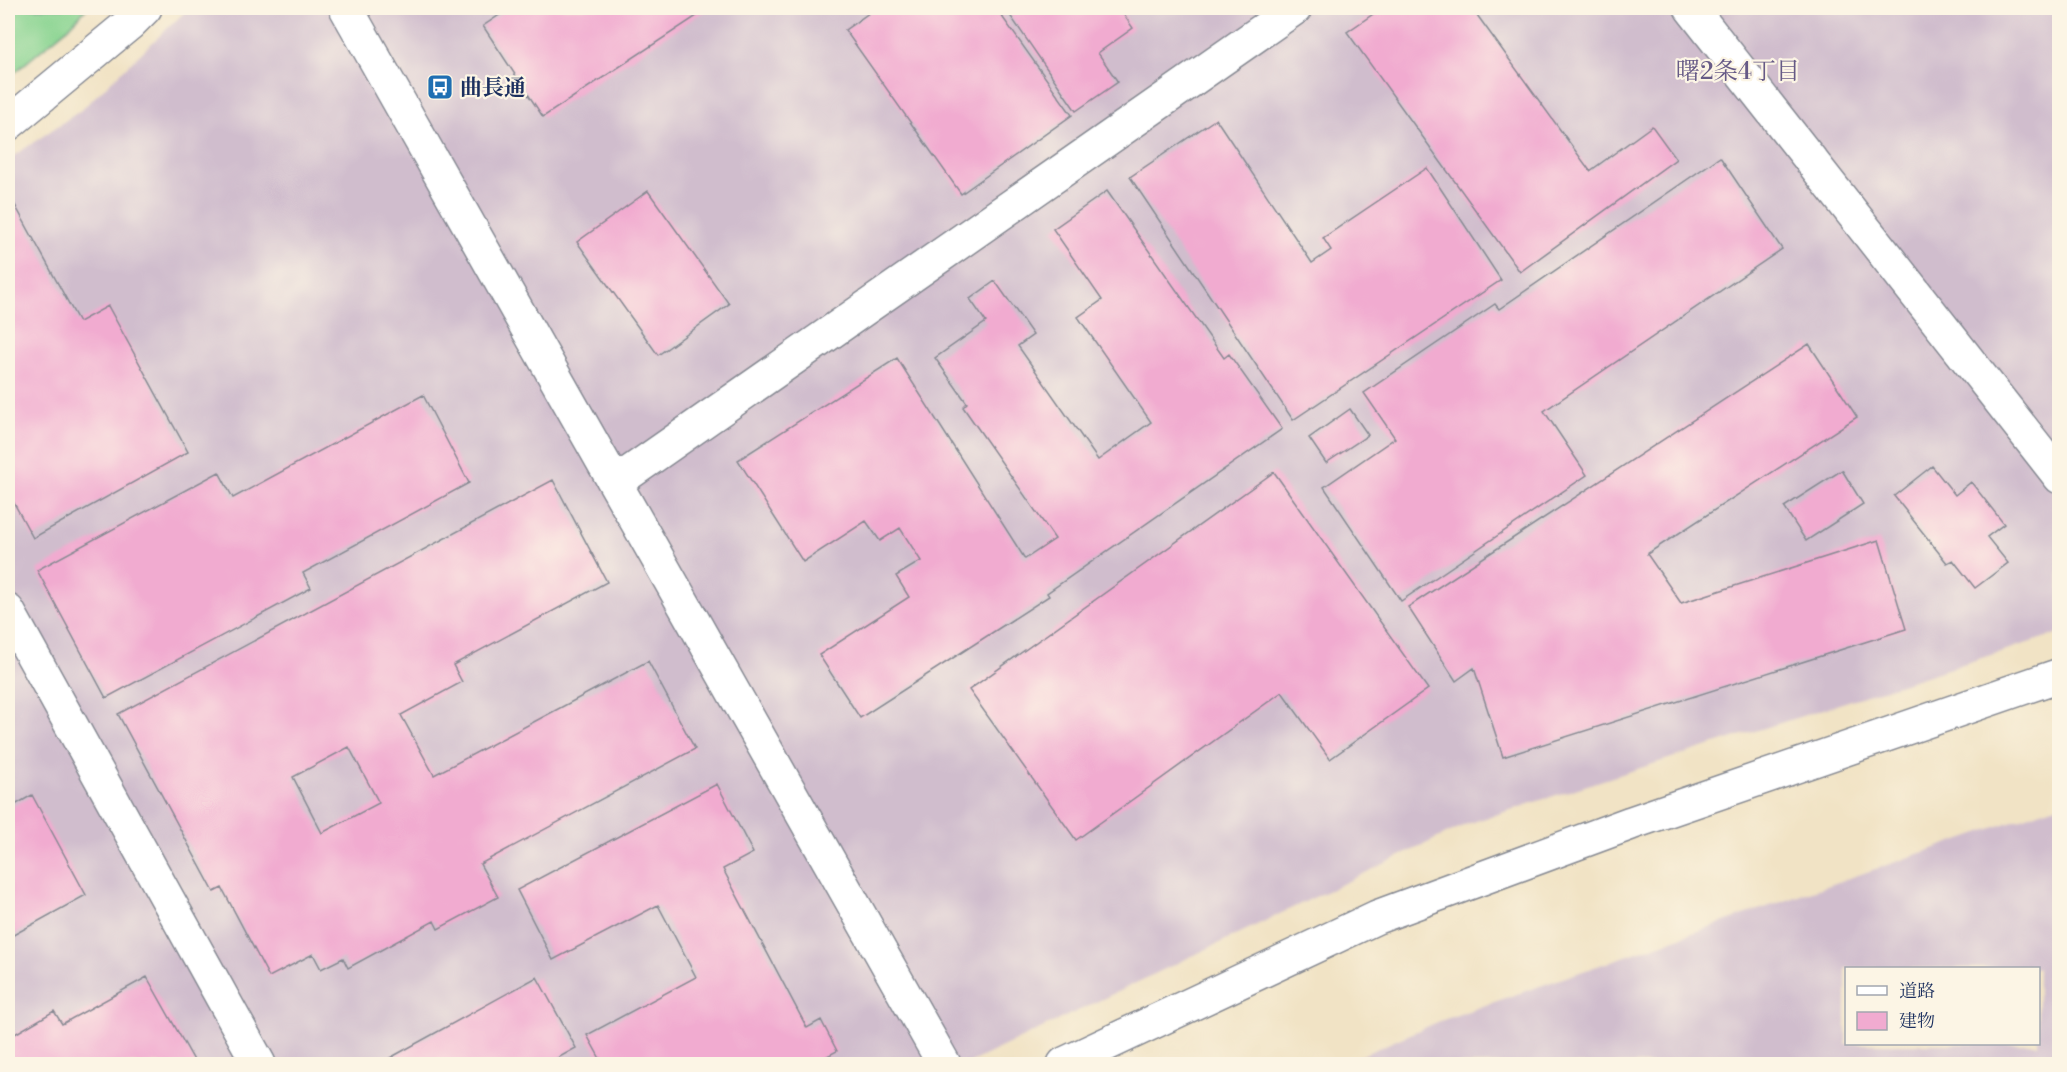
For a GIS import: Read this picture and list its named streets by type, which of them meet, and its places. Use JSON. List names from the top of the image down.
{
  "districts": ["曙2条4丁目"],
  "places": {
    "bus stop": ["曲長通"]
  },
  "legend": ["道路", "建物"]
}
